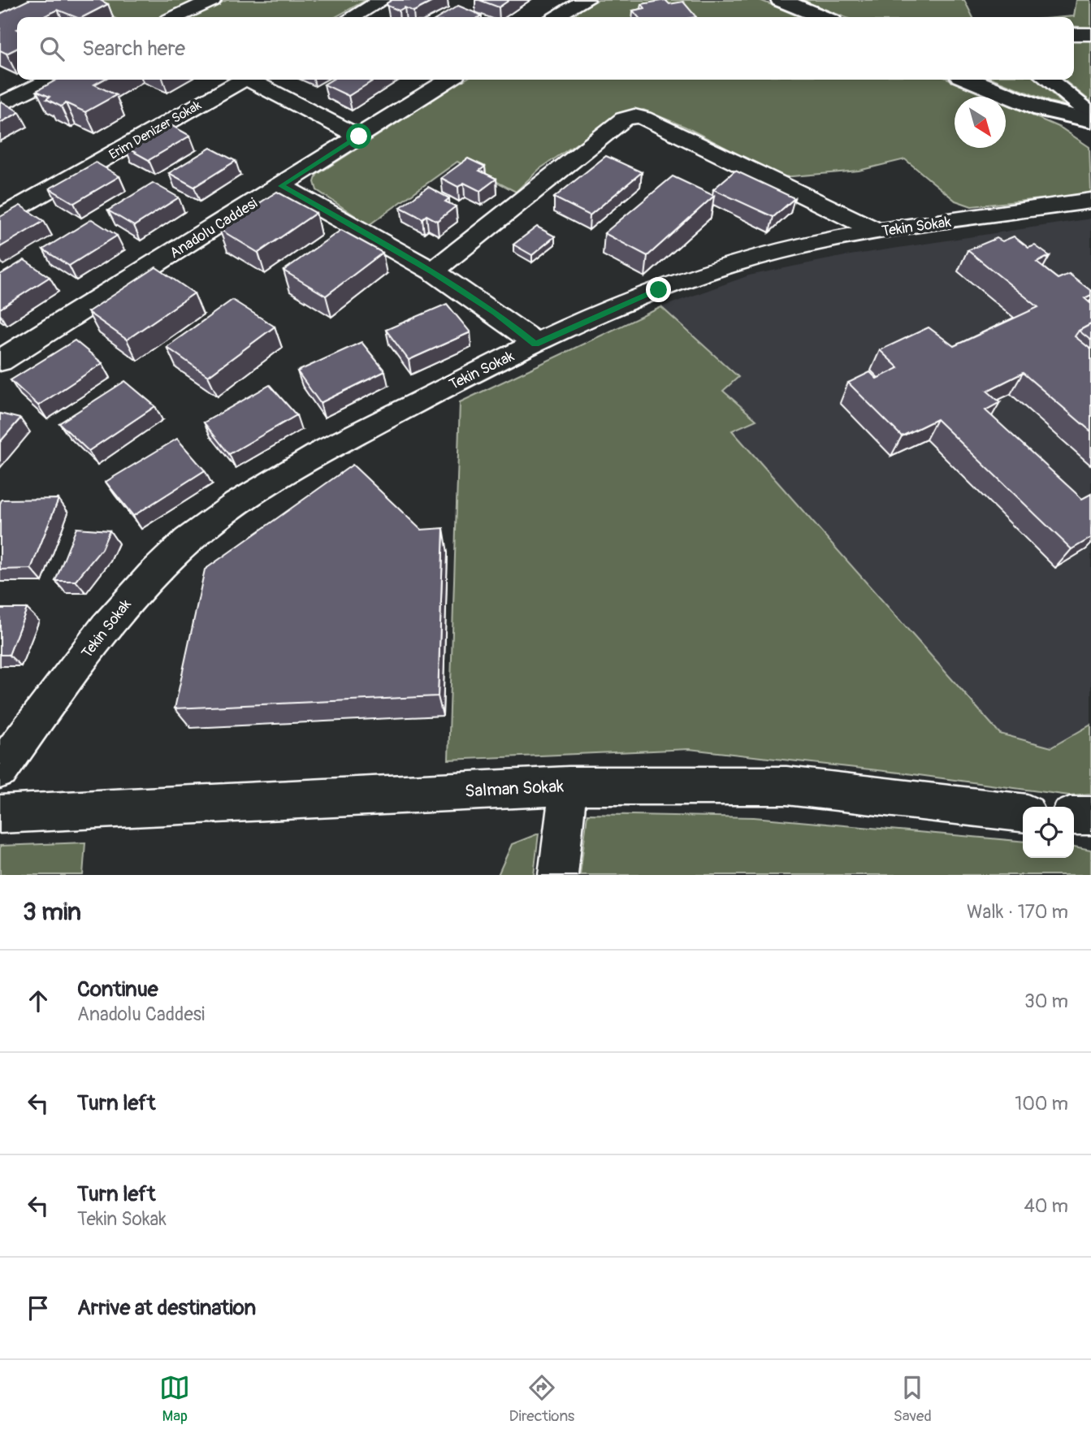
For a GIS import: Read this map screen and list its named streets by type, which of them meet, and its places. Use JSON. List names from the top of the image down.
{
  "streets": {
    "street": [
      "Erim Denizer Sokak",
      "Tekin Sokak",
      "Anadolu Caddesi",
      "Salman Sokak"
    ]
  },
  "north": "bottom right",
  "page": {
    "search": "Search here",
    "heading": ["3 min", "Walk · 170 m"],
    "list": [
      ["Continue", "Anadolu Caddesi", "30 m"],
      ["Turn left", "100 m"],
      ["Turn left", "Tekin Sokak", "40 m"],
      "Arrive at destination"
    ],
    "nav": ["Map", "Directions", "Saved"]
  }
}
